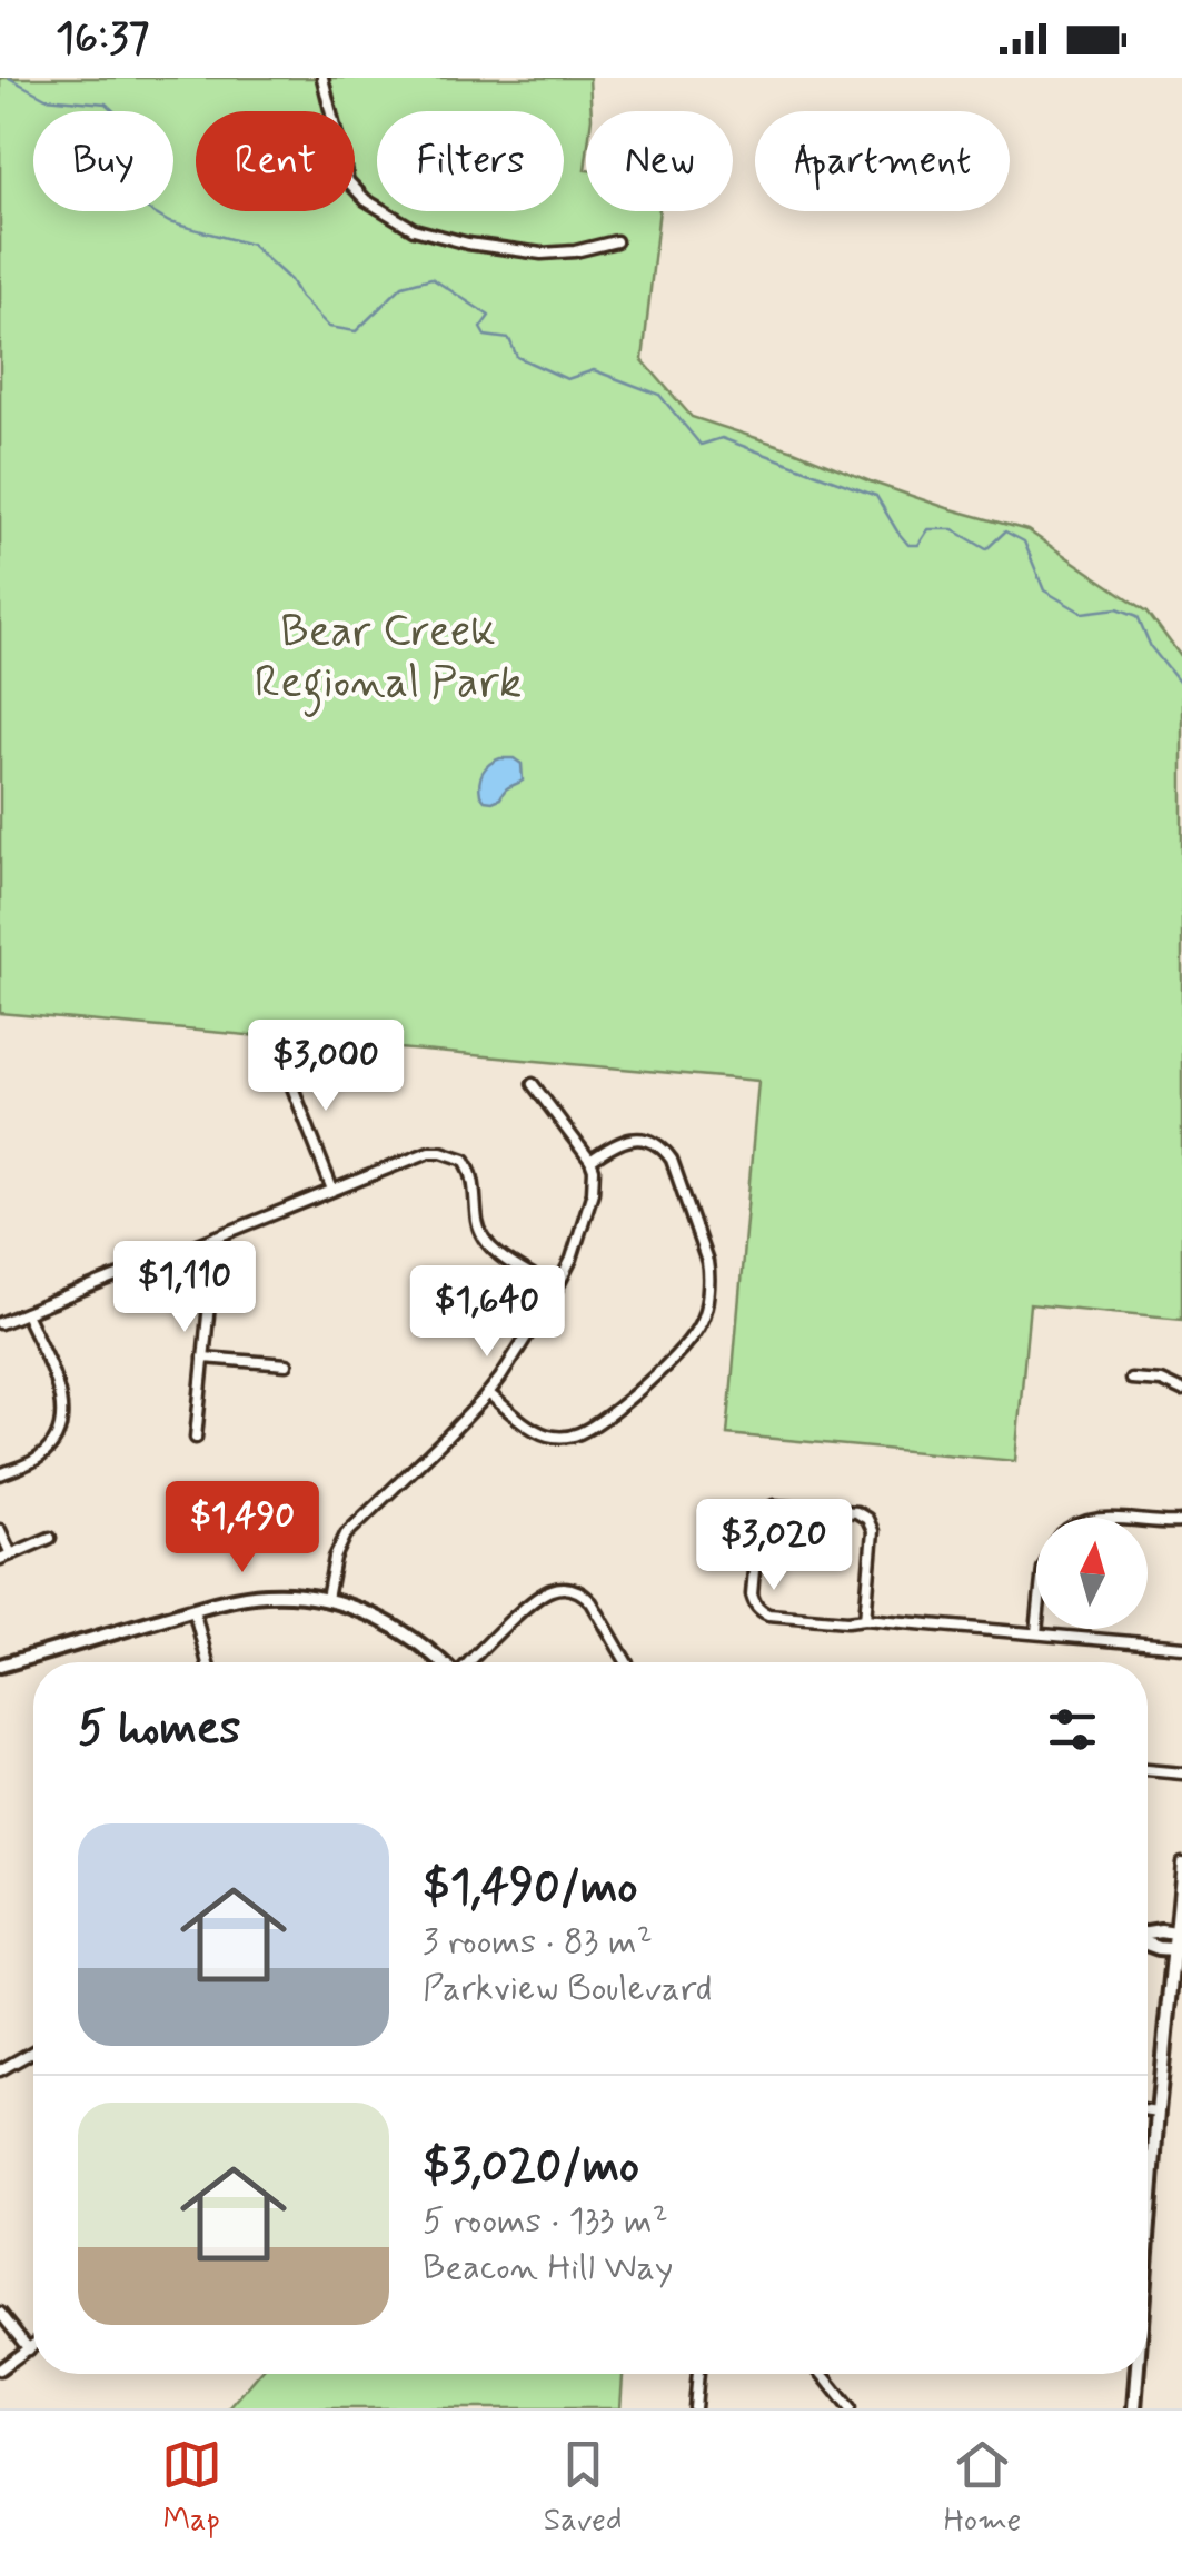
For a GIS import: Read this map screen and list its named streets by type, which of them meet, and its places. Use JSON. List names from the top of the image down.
{
  "parks": ["Bear Creek Regional Park"],
  "north": "top",
  "page": {
    "status": "16:37",
    "chip": [
      "Buy",
      "Rent",
      "Filters",
      "New",
      "Apartment"
    ],
    "price": [
      "$3,000",
      "$1,110",
      "$1,640",
      "$1,490",
      "$3,020"
    ],
    "heading": "5 homes",
    "list": [
      {
        "name": "$1,490/mo",
        "note": "3 rooms · 83 m² · Parkview Boulevard"
      },
      {
        "name": "$3,020/mo",
        "note": "5 rooms · 133 m² · Beacon Hill Way"
      }
    ],
    "tabs": ["Map", "Saved", "Home"]
  }
}
